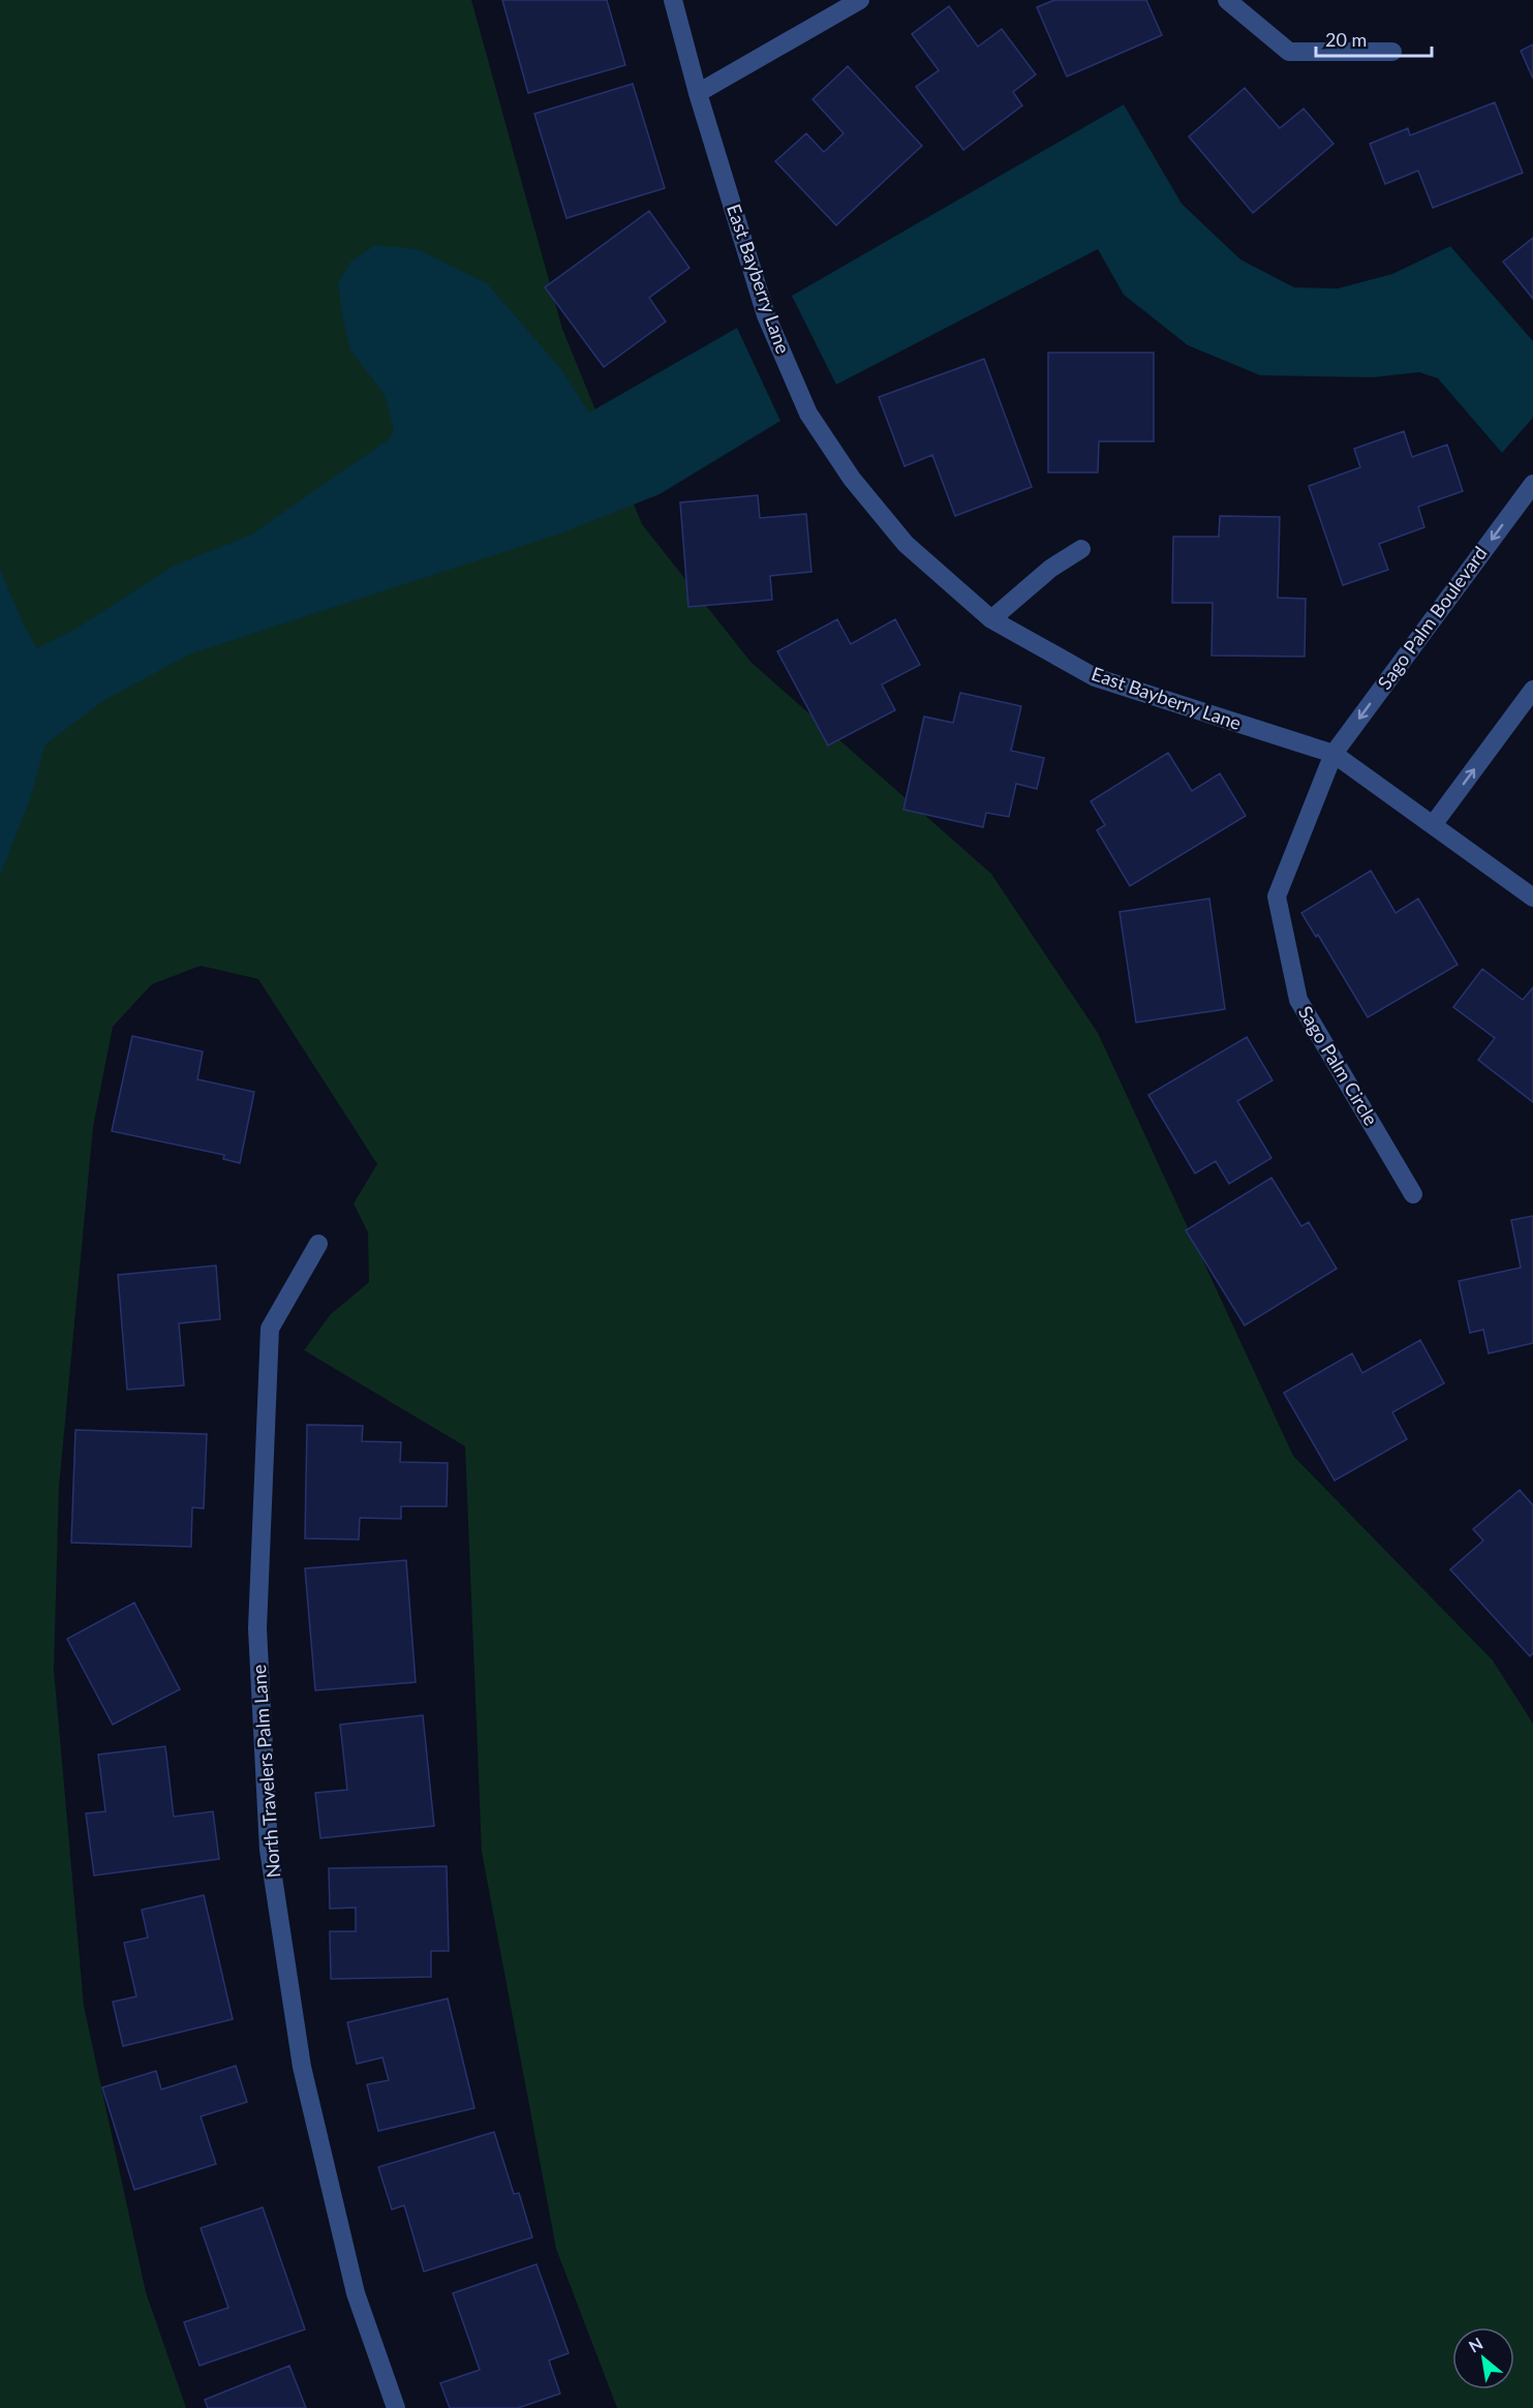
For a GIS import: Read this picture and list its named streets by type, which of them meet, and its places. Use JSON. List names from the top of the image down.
{
  "streets": {
    "street": [
      "East Bayberry Lane",
      "Sago Palm Boulevard",
      "Sago Palm Circle",
      "North Travelers Palm Lane"
    ]
  },
  "crossings": [
    ["East Bayberry Lane", "Sago Palm Boulevard"],
    ["East Bayberry Lane", "Sago Palm Circle"],
    ["Sago Palm Boulevard", "Sago Palm Circle"]
  ],
  "scale_bar": "20 m",
  "north": "top left"
}
